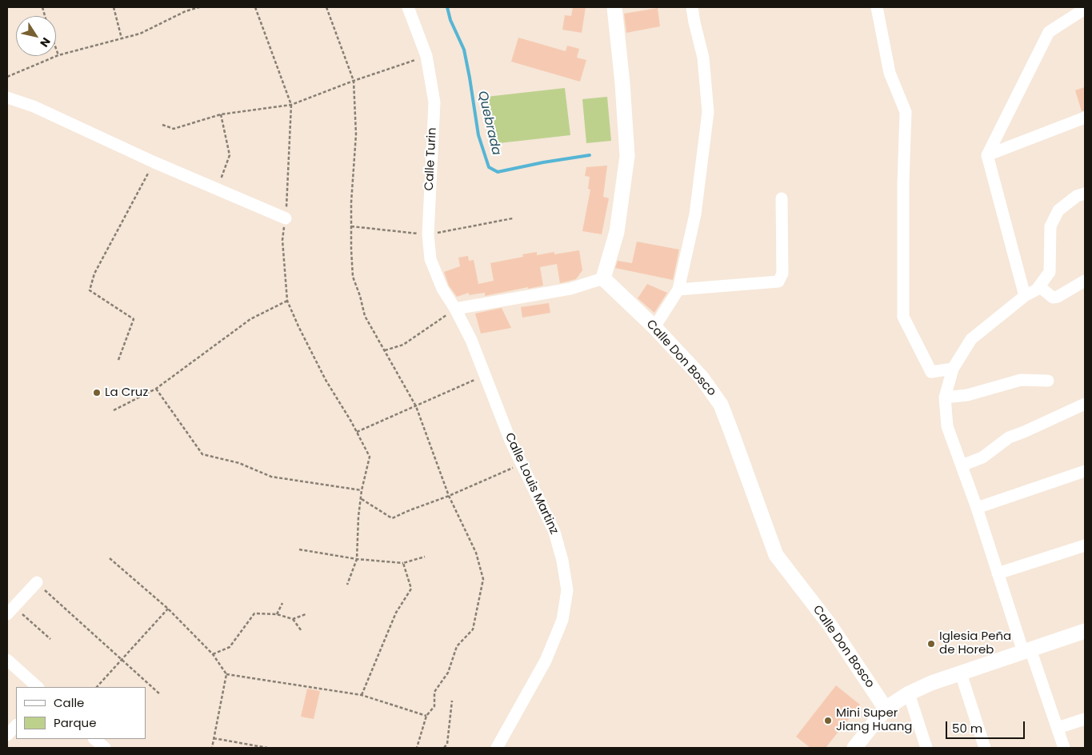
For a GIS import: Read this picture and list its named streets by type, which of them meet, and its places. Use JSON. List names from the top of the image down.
{
  "streets": {
    "street": ["Calle Turin", "Calle Don Bosco", "Calle Louis Martinz"]
  },
  "crossings": [
    ["Calle Turin", "Calle Louis Martinz"]
  ],
  "water": ["Quebrada"],
  "places": ["La Cruz", "Iglesia Peña de Horeb", "Mini Super Jiang Huang"],
  "legend": ["Calle", "Parque"],
  "scale_bar": "50 m",
  "north": "bottom right"
}
